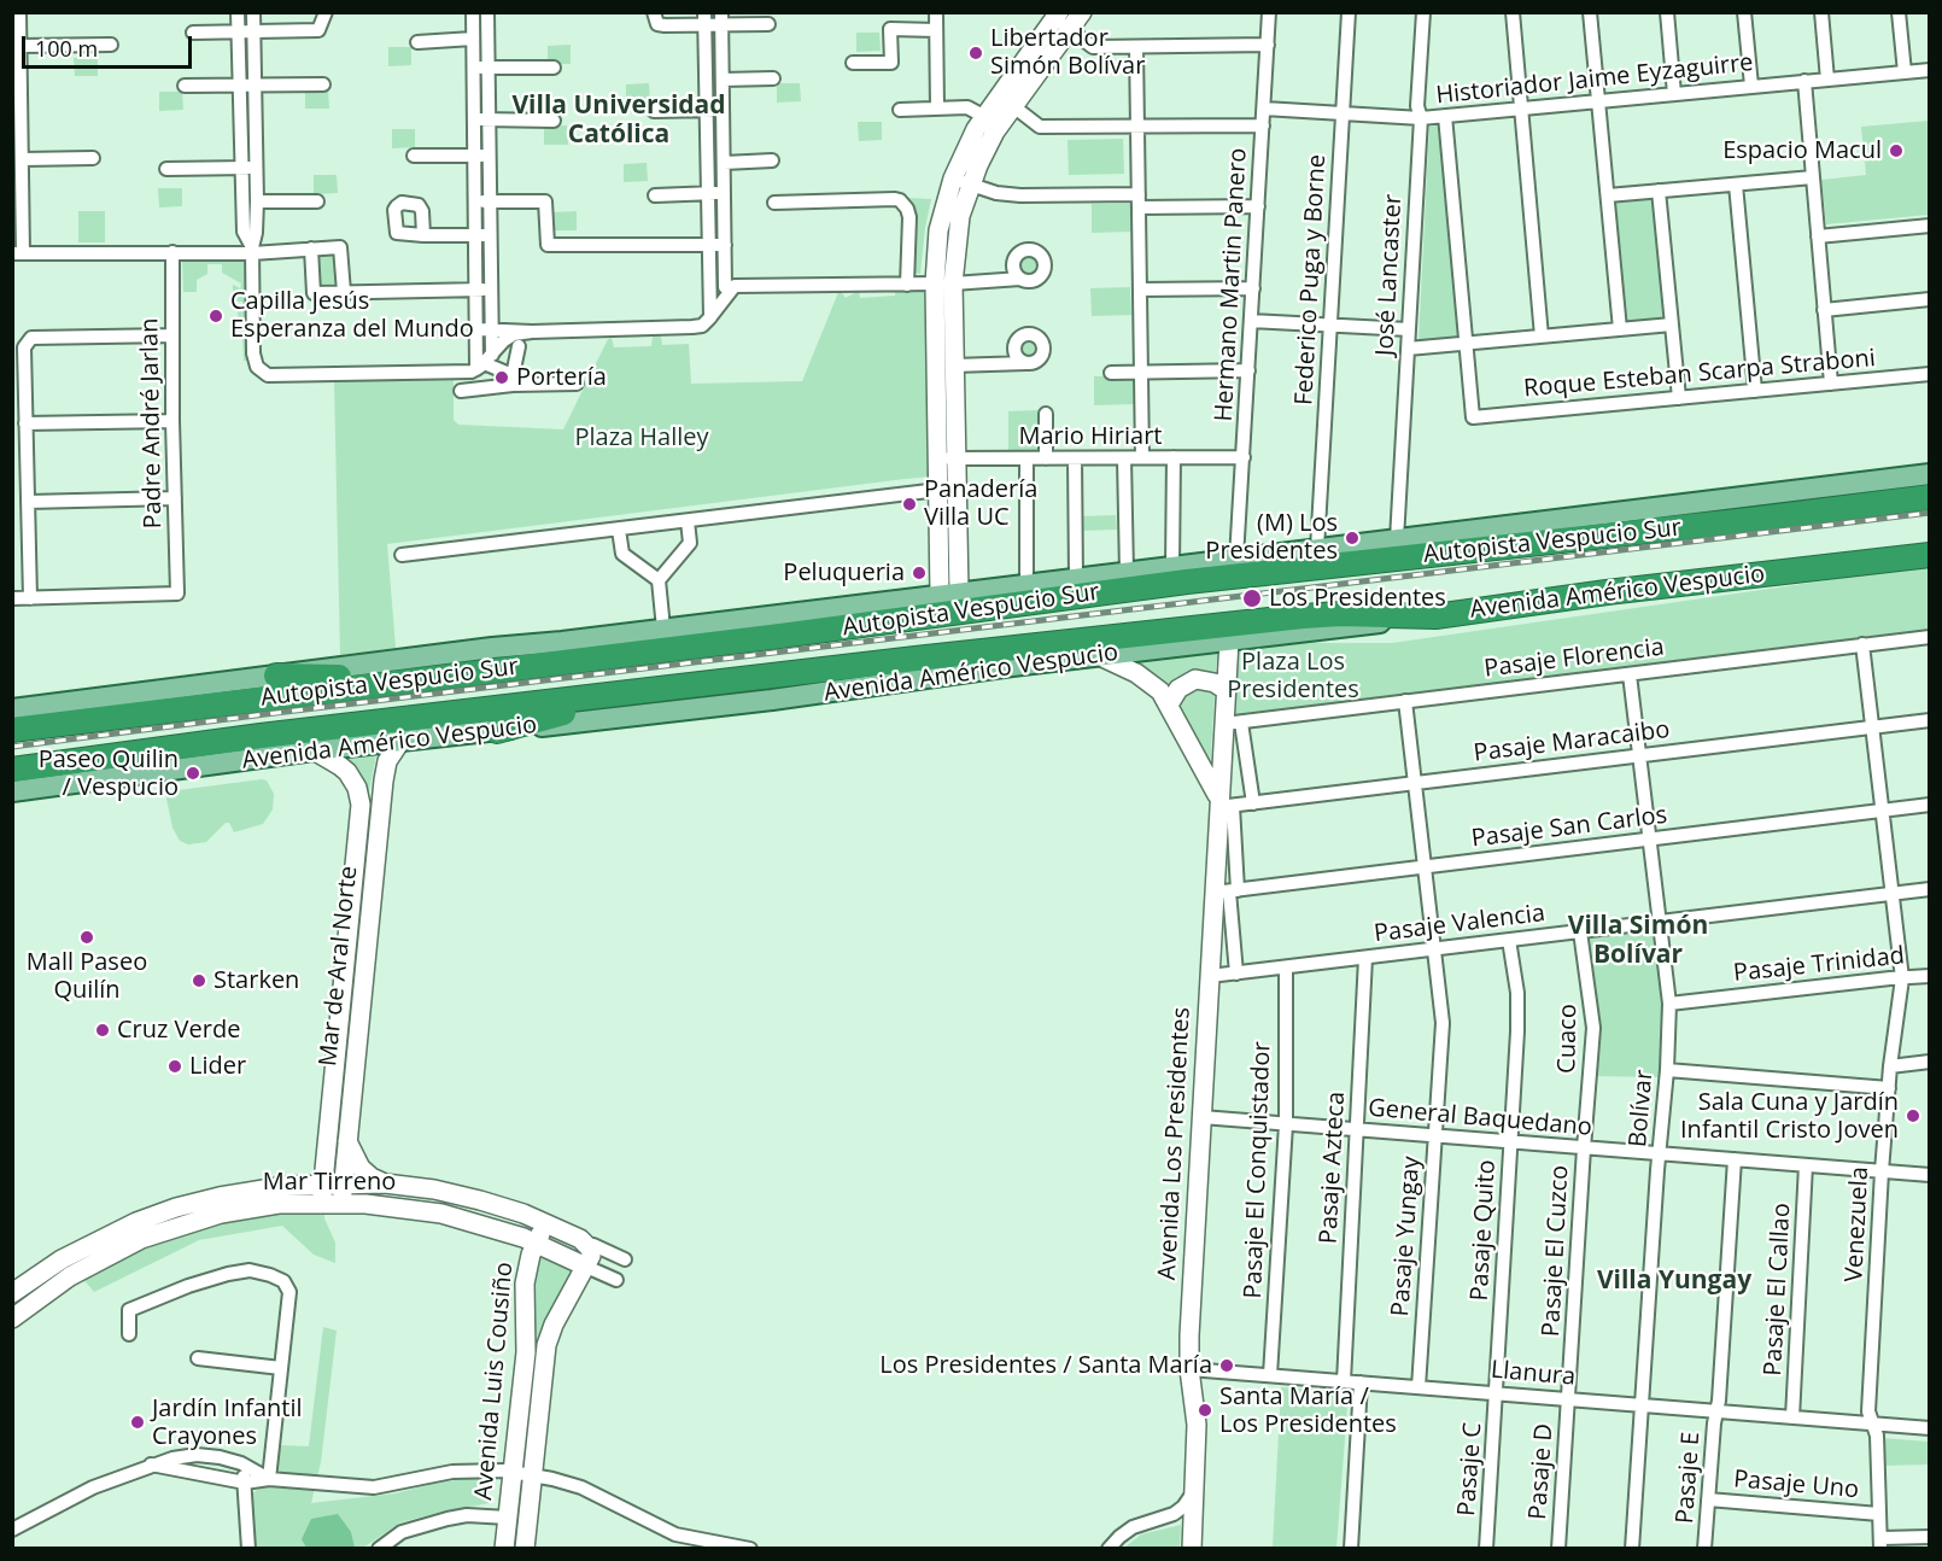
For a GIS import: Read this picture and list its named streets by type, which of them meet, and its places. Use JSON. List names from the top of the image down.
{
  "streets": {
    "highway": ["Autopista Vespucio Sur", "Avenida Américo Vespucio"],
    "street": [
      "Historiador Jaime Eyzaguirre",
      "José Lancaster",
      "Federico Puga y Borne",
      "Hermano Martin Panero",
      "Roque Esteban Scarpa Straboni",
      "Padre André Jarlan",
      "Mario Hiriart",
      "Pasaje Florencia",
      "Pasaje Maracaibo",
      "Pasaje San Carlos",
      "Pasaje Valencia",
      "Pasaje Trinidad",
      "Mar de Aral Norte",
      "Cuaco",
      "Bolívar",
      "General Baquedano",
      "Avenida Los Presidentes",
      "Pasaje Azteca",
      "Pasaje El Conquistador",
      "Mar Tirreno",
      "Venezuela",
      "Pasaje Quito",
      "Pasaje Yungay",
      "Pasaje El Cuzco",
      "Pasaje El Callao",
      "Llanura",
      "Avenida Luis Cousiño",
      "Pasaje C",
      "Pasaje D",
      "Pasaje E",
      "Pasaje Uno"
    ]
  },
  "crossings": [
    ["Historiador Jaime Eyzaguirre", "José Lancaster"],
    ["Historiador Jaime Eyzaguirre", "Federico Puga y Borne"],
    ["Historiador Jaime Eyzaguirre", "Hermano Martin Panero"],
    ["Hermano Martin Panero", "Mario Hiriart"],
    ["Autopista Vespucio Sur", "Avenida Américo Vespucio"],
    ["Avenida Américo Vespucio", "Mar de Aral Norte"],
    ["Avenida Américo Vespucio", "Avenida Los Presidentes"],
    ["Pasaje Florencia", "Bolívar"],
    ["Pasaje Florencia", "Avenida Los Presidentes"],
    ["Pasaje Florencia", "Venezuela"],
    ["Pasaje Florencia", "Pasaje Yungay"],
    ["Pasaje Maracaibo", "Bolívar"],
    ["Pasaje Maracaibo", "Avenida Los Presidentes"],
    ["Pasaje Maracaibo", "Venezuela"],
    ["Pasaje Maracaibo", "Pasaje Yungay"],
    ["Pasaje San Carlos", "Bolívar"],
    ["Pasaje San Carlos", "Avenida Los Presidentes"],
    ["Pasaje San Carlos", "Venezuela"],
    ["Pasaje San Carlos", "Pasaje Yungay"],
    ["Pasaje Valencia", "Cuaco"],
    ["Pasaje Valencia", "Bolívar"],
    ["Pasaje Valencia", "Avenida Los Presidentes"],
    ["Pasaje Valencia", "Pasaje Azteca"],
    ["Pasaje Valencia", "Pasaje El Conquistador"],
    ["Pasaje Valencia", "Venezuela"],
    ["Pasaje Valencia", "Pasaje Quito"],
    ["Pasaje Valencia", "Pasaje Yungay"],
    ["Pasaje Trinidad", "Bolívar"],
    ["Pasaje Trinidad", "Venezuela"],
    ["Mar de Aral Norte", "Mar Tirreno"],
    ["Cuaco", "General Baquedano"],
    ["Cuaco", "Pasaje El Cuzco"],
    ["Bolívar", "General Baquedano"],
    ["Bolívar", "Llanura"],
    ["General Baquedano", "Avenida Los Presidentes"],
    ["General Baquedano", "Pasaje Azteca"],
    ["General Baquedano", "Pasaje El Conquistador"],
    ["General Baquedano", "Venezuela"],
    ["General Baquedano", "Pasaje Quito"],
    ["General Baquedano", "Pasaje Yungay"],
    ["General Baquedano", "Pasaje El Cuzco"],
    ["General Baquedano", "Pasaje El Callao"],
    ["General Baquedano", "Pasaje E"],
    ["Avenida Los Presidentes", "Llanura"],
    ["Pasaje Azteca", "Llanura"],
    ["Pasaje El Conquistador", "Llanura"],
    ["Mar Tirreno", "Avenida Luis Cousiño"],
    ["Venezuela", "Llanura"],
    ["Venezuela", "Pasaje Uno"],
    ["Pasaje Quito", "Llanura"],
    ["Pasaje Quito", "Pasaje C"],
    ["Pasaje Yungay", "Llanura"],
    ["Pasaje El Cuzco", "Llanura"],
    ["Pasaje El Cuzco", "Pasaje D"],
    ["Pasaje El Callao", "Llanura"],
    ["Llanura", "Pasaje C"],
    ["Llanura", "Pasaje D"],
    ["Llanura", "Pasaje E"],
    ["Pasaje E", "Pasaje Uno"]
  ],
  "districts": ["Villa Universidad Católica", "Villa Simón Bolívar", "Villa Yungay"],
  "parks": ["Plaza Halley", "Plaza Los Presidentes"],
  "places": [
    "Libertador Simón Bolívar",
    "Espacio Macul",
    "Capilla Jesús Esperanza del Mundo",
    "Portería",
    "Panadería Villa UC",
    "(M) Los Presidentes",
    "Peluqueria",
    "Los Presidentes",
    "Paseo Quilin / Vespucio",
    "Mall Paseo Quilín",
    "Starken",
    "Cruz Verde",
    "Lider",
    "Sala Cuna y Jardín Infantil Cristo Joven",
    "Los Presidentes / Santa María",
    "Santa María / Los Presidentes",
    "Jardín Infantil Crayones"
  ],
  "scale_bar": "100 m"
}
